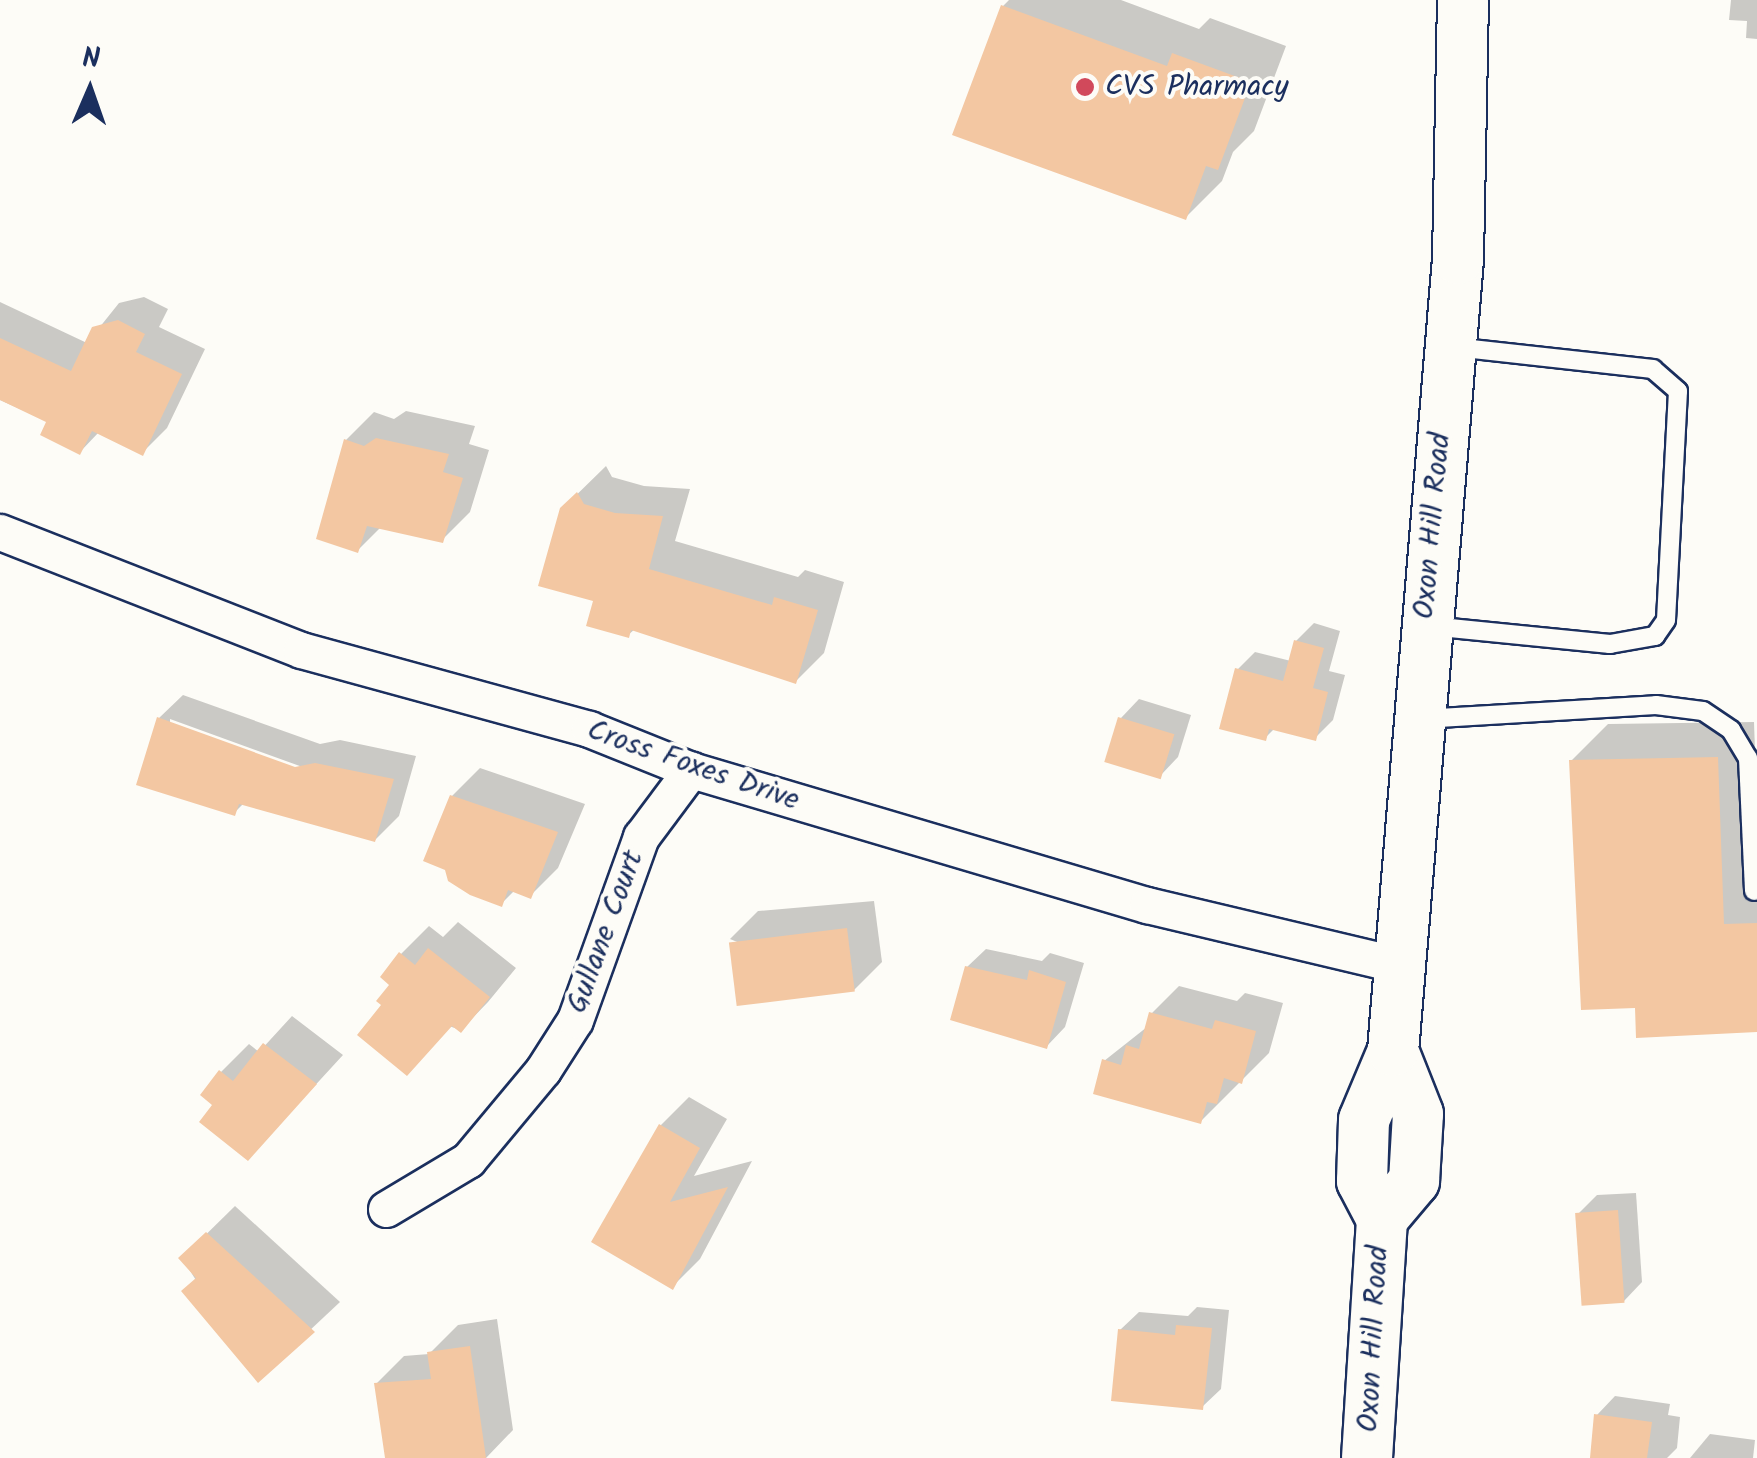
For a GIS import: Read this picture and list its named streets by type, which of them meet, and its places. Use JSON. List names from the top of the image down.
{
  "streets": {
    "main road": ["Oxon Hill Road"],
    "street": ["Cross Foxes Drive", "Gullane Court"]
  },
  "crossings": [
    ["Oxon Hill Road", "Cross Foxes Drive"],
    ["Cross Foxes Drive", "Gullane Court"]
  ],
  "places": ["CVS Pharmacy"],
  "north": "top"
}
